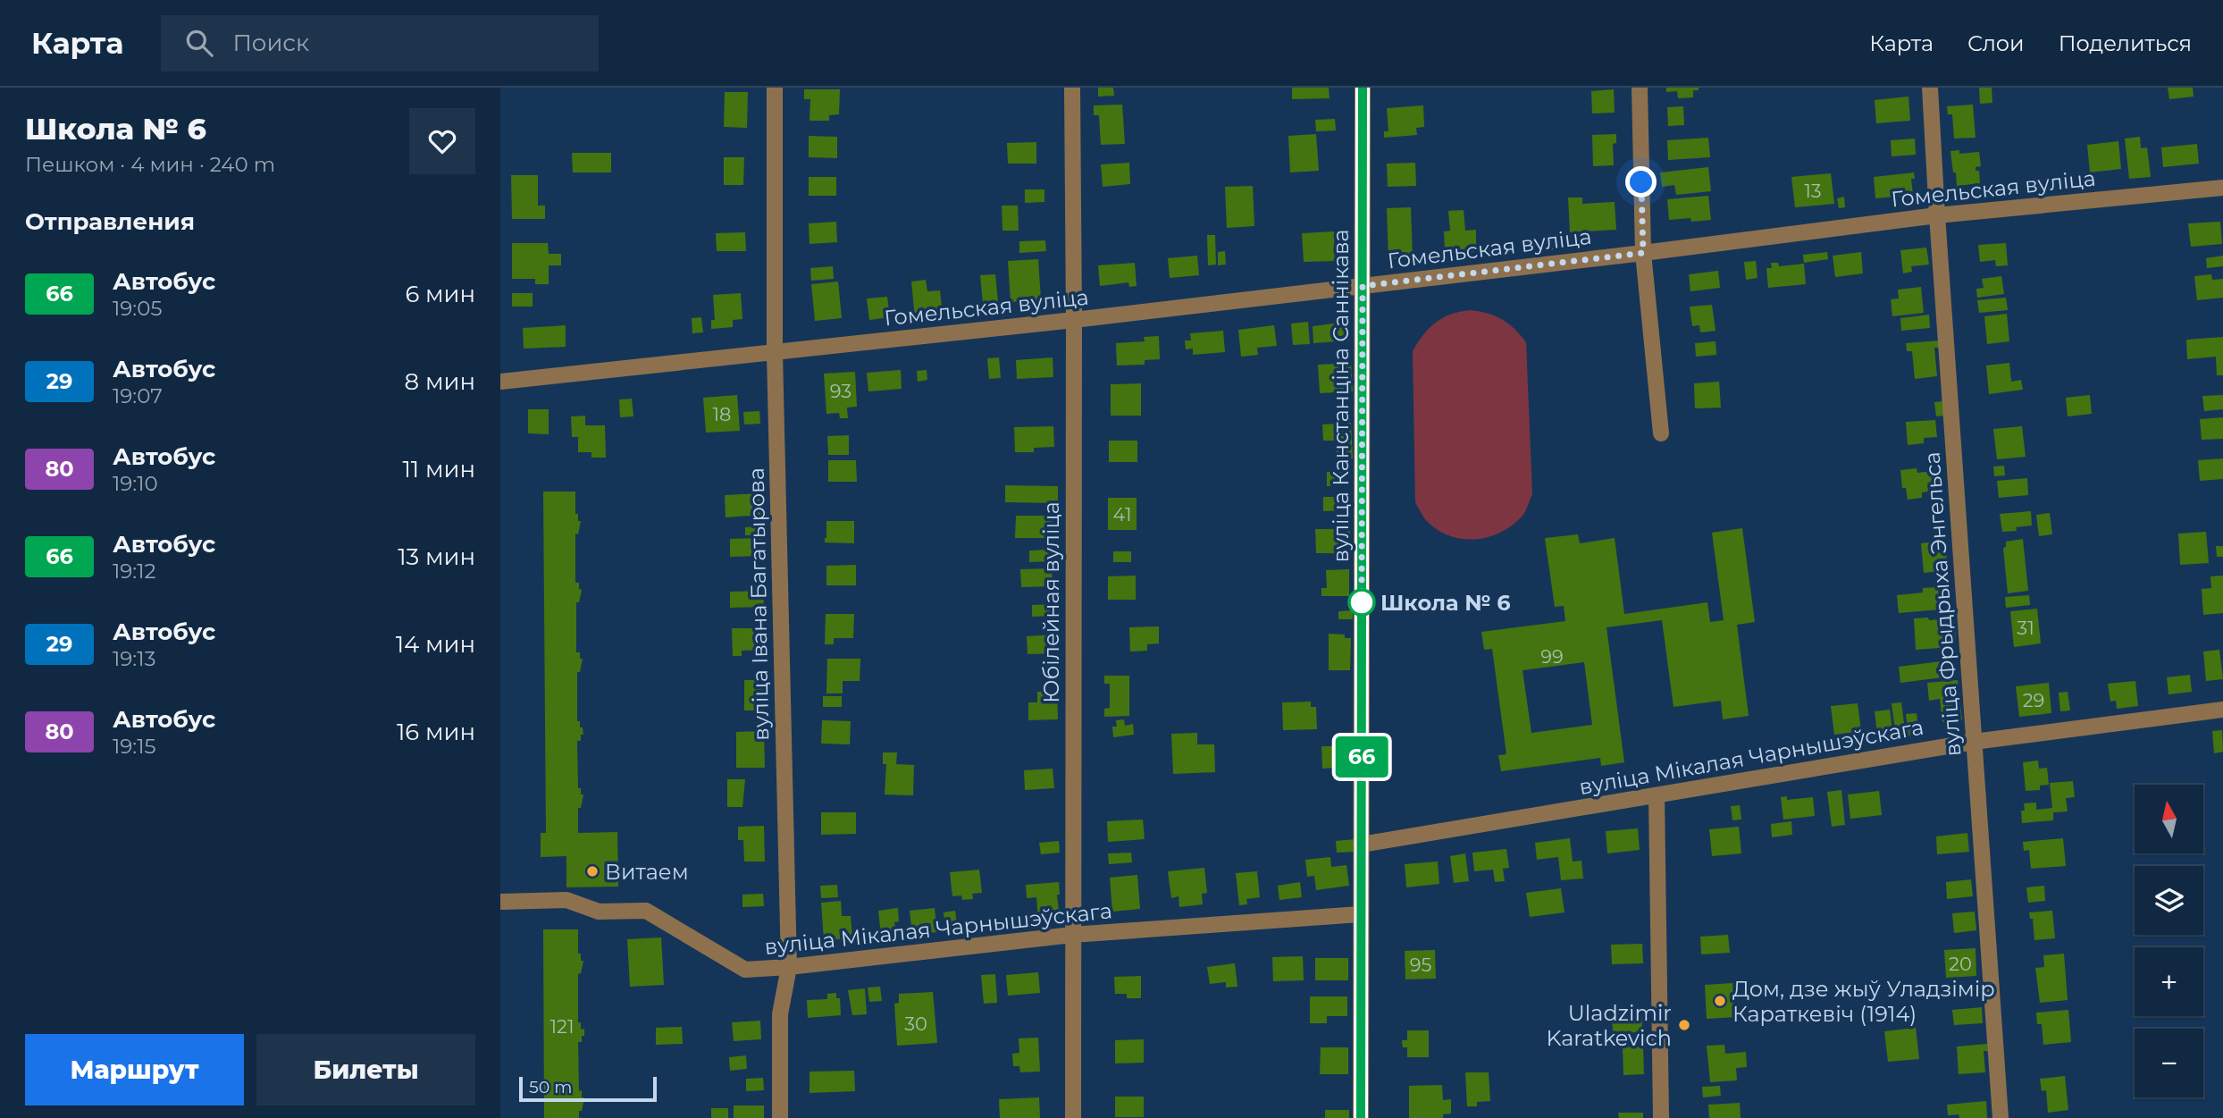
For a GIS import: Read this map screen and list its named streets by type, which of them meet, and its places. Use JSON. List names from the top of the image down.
{
  "streets": {
    "street": [
      "Гомельская вуліца",
      "вуліца Канстанціна Саннікава",
      "Юбілейная вуліца",
      "вуліца Івана Багатырова",
      "вуліца Фрыдрыха Энгельса",
      "вуліца Мікалая Чарнышэўскага"
    ]
  },
  "crossings": [
    ["Гомельская вуліца", "вуліца Канстанціна Саннікава"],
    ["Гомельская вуліца", "Юбілейная вуліца"],
    ["Гомельская вуліца", "вуліца Івана Багатырова"],
    ["Гомельская вуліца", "вуліца Фрыдрыха Энгельса"],
    ["вуліца Канстанціна Саннікава", "вуліца Мікалая Чарнышэўскага"],
    ["Юбілейная вуліца", "вуліца Мікалая Чарнышэўскага"],
    ["вуліца Івана Багатырова", "вуліца Мікалая Чарнышэўскага"],
    ["вуліца Фрыдрыха Энгельса", "вуліца Мікалая Чарнышэўскага"]
  ],
  "places": [
    "Школа № 6",
    "Витаем",
    "Дом, дзе жыў Уладзімір Караткевіч (1914)",
    "Uladzimir Karatkevich"
  ],
  "lines": ["bus line 66"],
  "house_numbers": [
    "13",
    "93",
    "18",
    "41",
    "31",
    "99",
    "29",
    "20",
    "95",
    "30",
    "121"
  ],
  "scale_bar": "50 m",
  "north": "top",
  "page": {
    "header": "Карта",
    "search": "Поиск",
    "nav": ["Карта", "Слои", "Поделиться"],
    "heading": [
      ["Школа № 6", "Пешком · 4 мин · 240 m"],
      "Отправления"
    ],
    "on_map": "66",
    "list": [
      {
        "mark": "66",
        "name": "Автобус",
        "note": "19:05",
        "value": "6 мин"
      },
      {
        "mark": "29",
        "name": "Автобус",
        "note": "19:07",
        "value": "8 мин"
      },
      {
        "mark": "80",
        "name": "Автобус",
        "note": "19:10",
        "value": "11 мин"
      },
      {
        "mark": "66",
        "name": "Автобус",
        "note": "19:12",
        "value": "13 мин"
      },
      {
        "mark": "29",
        "name": "Автобус",
        "note": "19:13",
        "value": "14 мин"
      },
      {
        "mark": "80",
        "name": "Автобус",
        "note": "19:15",
        "value": "16 мин"
      }
    ],
    "map_buttons": ["+", "−"],
    "buttons": ["Маршрут", "Билеты"],
    "scale": "50 m"
  }
}
